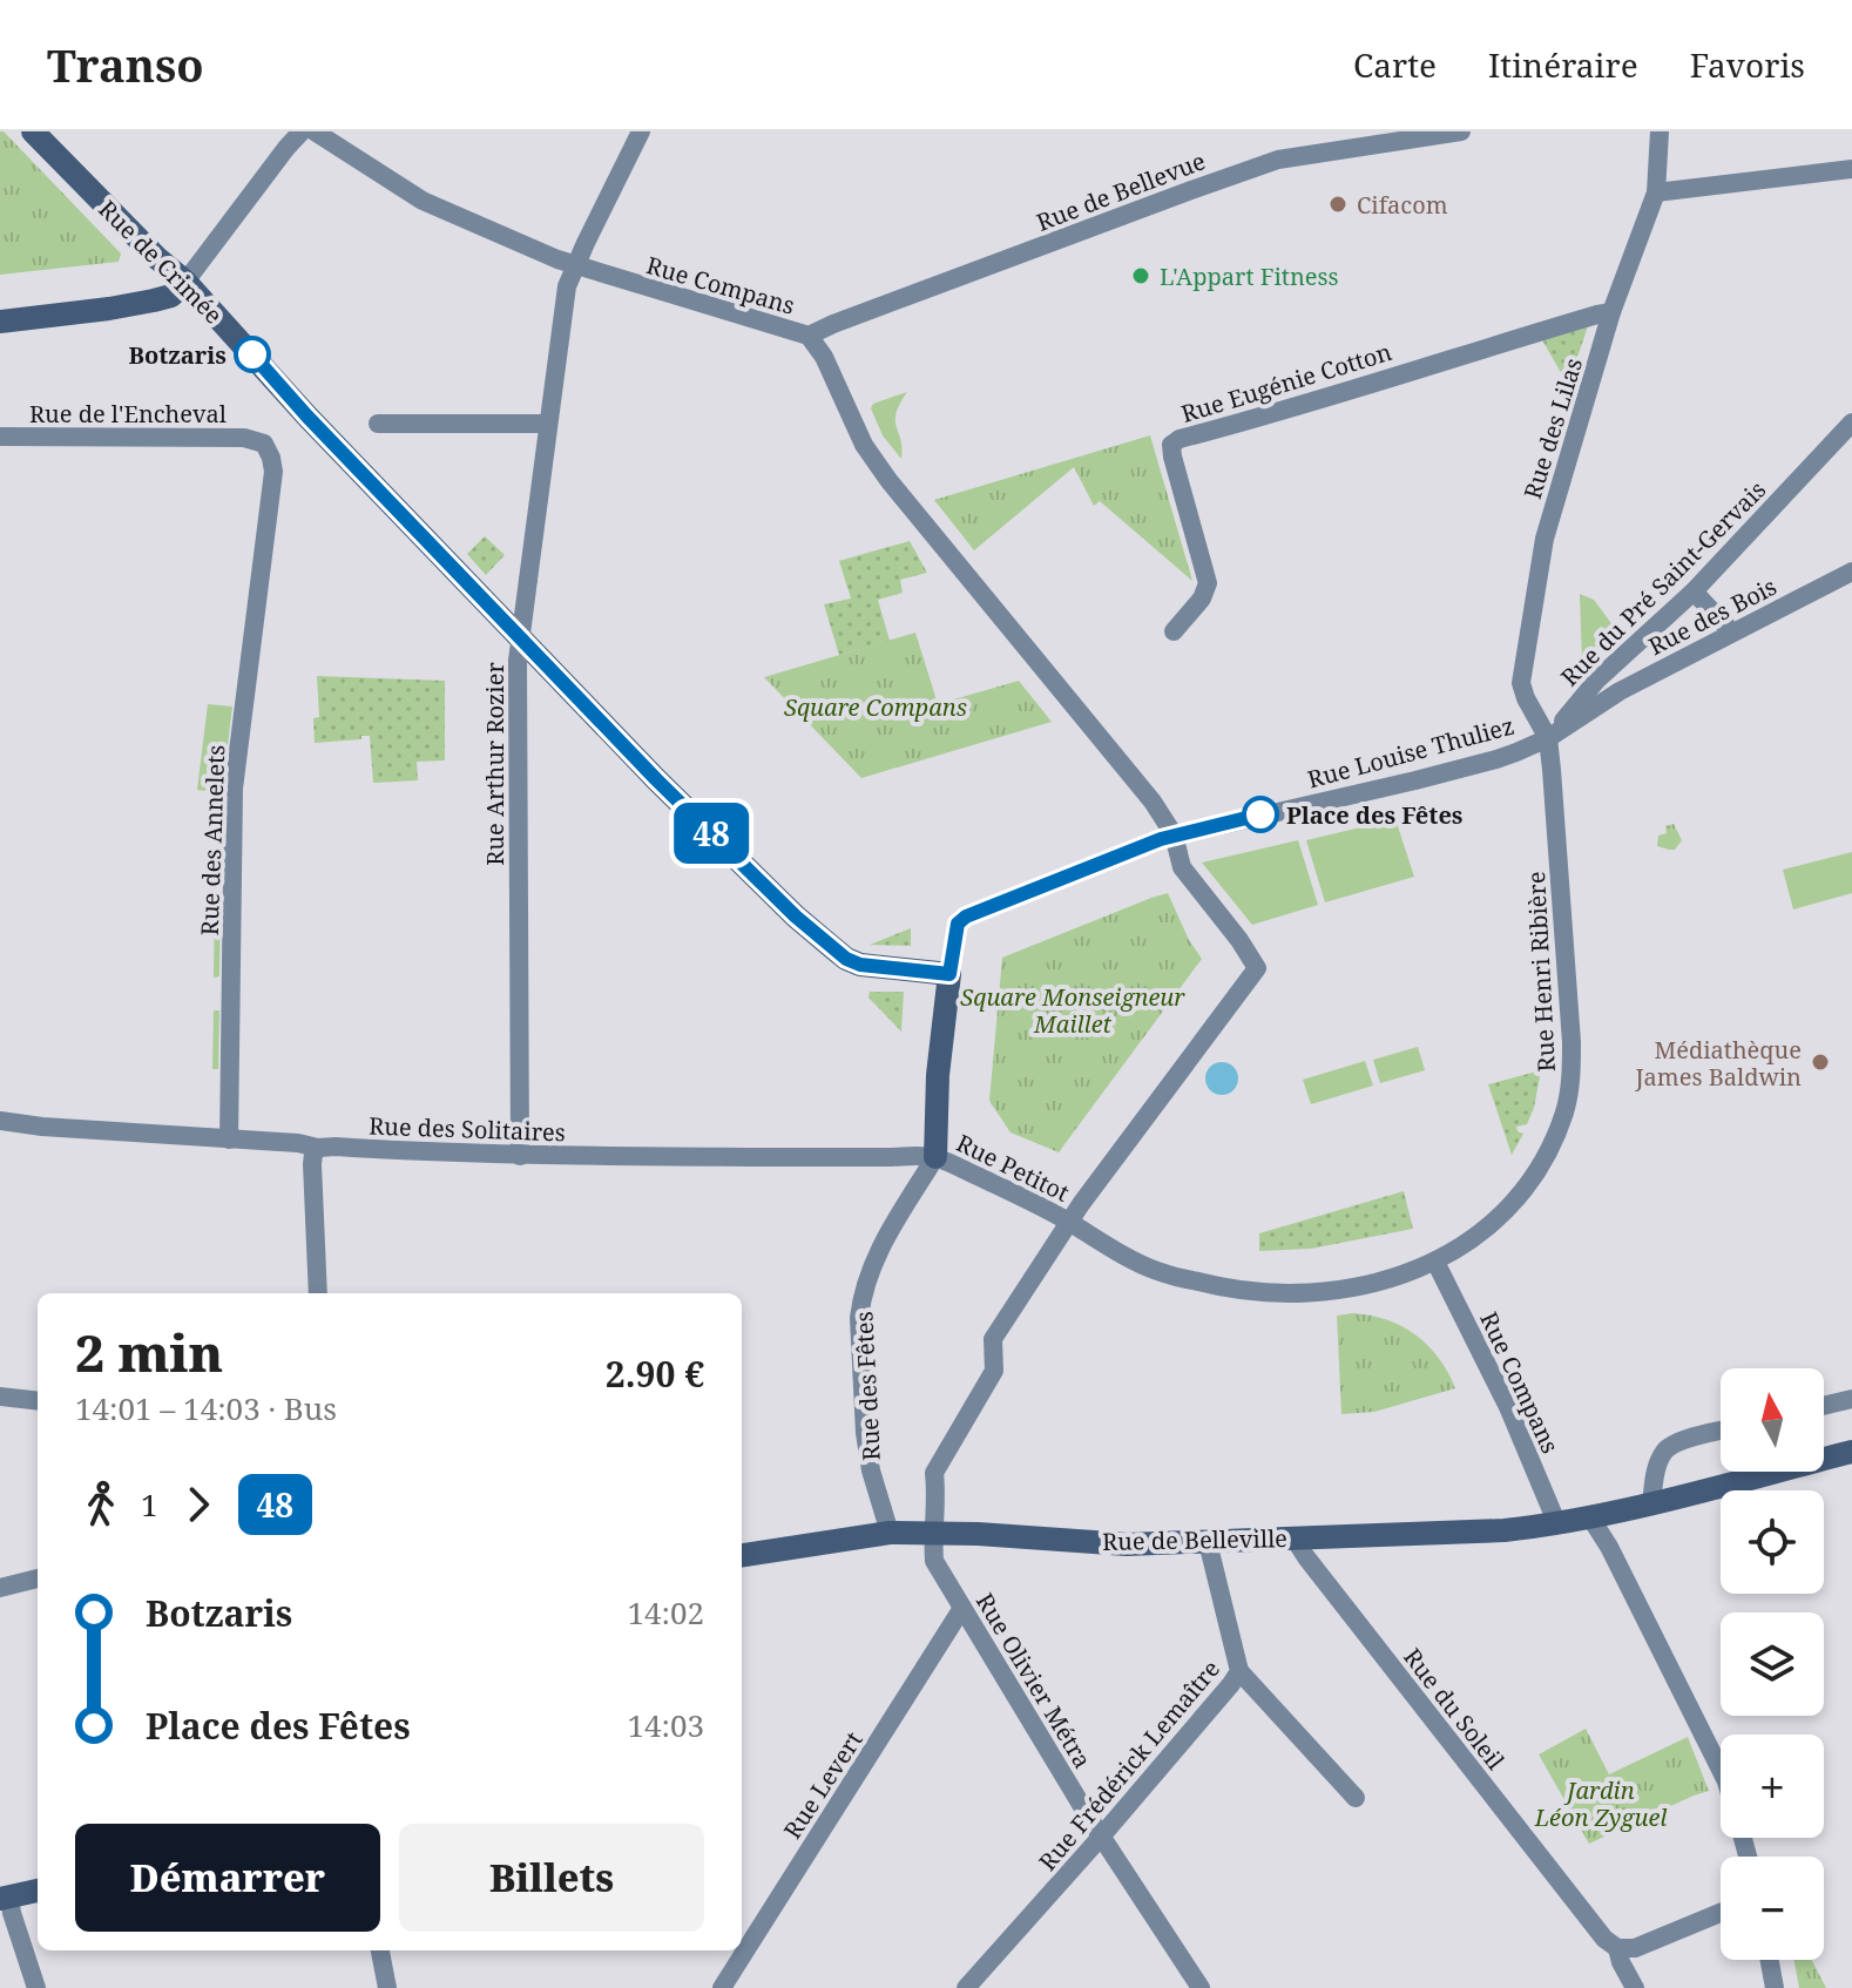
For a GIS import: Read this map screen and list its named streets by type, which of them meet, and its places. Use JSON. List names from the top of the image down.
{
  "streets": {
    "street": [
      "Rue de Bellevue",
      "Rue de Crimée",
      "Rue Compans",
      "Rue Eugénie Cotton",
      "Rue de l'Encheval",
      "Rue des Lilas",
      "Rue du Pré Saint-Gervais",
      "Rue des Bois",
      "Rue Louise Thuliez",
      "Rue Arthur Rozier",
      "Rue des Annelets",
      "Rue Henri Ribière",
      "Rue des Solitaires",
      "Rue Petitot",
      "Rue des Fêtes",
      "Rue de Belleville",
      "Rue Olivier Métra",
      "Rue du Soleil",
      "Rue Frédérick Lemaître",
      "Rue Levert"
    ]
  },
  "crossings": [
    ["Rue de Bellevue", "Rue Compans"],
    ["Rue de Crimée", "Rue des Fêtes"],
    ["Rue Compans", "Rue Louise Thuliez"],
    ["Rue Compans", "Rue Arthur Rozier"],
    ["Rue Compans", "Rue Henri Ribière"],
    ["Rue Compans", "Rue Petitot"],
    ["Rue Compans", "Rue de Belleville"],
    ["Rue Eugénie Cotton", "Rue des Lilas"],
    ["Rue de l'Encheval", "Rue des Annelets"],
    ["Rue des Lilas", "Rue du Pré Saint-Gervais"],
    ["Rue des Lilas", "Rue des Bois"],
    ["Rue des Lilas", "Rue Louise Thuliez"],
    ["Rue des Lilas", "Rue Henri Ribière"],
    ["Rue du Pré Saint-Gervais", "Rue des Bois"],
    ["Rue du Pré Saint-Gervais", "Rue Louise Thuliez"],
    ["Rue du Pré Saint-Gervais", "Rue Henri Ribière"],
    ["Rue des Bois", "Rue Louise Thuliez"],
    ["Rue des Bois", "Rue Henri Ribière"],
    ["Rue Louise Thuliez", "Rue Henri Ribière"],
    ["Rue Arthur Rozier", "Rue des Solitaires"],
    ["Rue des Annelets", "Rue des Solitaires"],
    ["Rue Henri Ribière", "Rue Petitot"],
    ["Rue des Solitaires", "Rue Petitot"],
    ["Rue des Solitaires", "Rue des Fêtes"],
    ["Rue Petitot", "Rue des Fêtes"],
    ["Rue des Fêtes", "Rue de Belleville"],
    ["Rue de Belleville", "Rue Olivier Métra"],
    ["Rue de Belleville", "Rue du Soleil"],
    ["Rue de Belleville", "Rue Frédérick Lemaître"],
    ["Rue Olivier Métra", "Rue Frédérick Lemaître"],
    ["Rue Olivier Métra", "Rue Levert"]
  ],
  "parks": ["Square Compans", "Square Monseigneur Maillet", "Jardin Léon Zyguel"],
  "places": [
    "Cifacom",
    "L'Appart Fitness",
    "Botzaris",
    "Place des Fêtes",
    "Médiathèque James Baldwin"
  ],
  "lines": ["bus line 48"],
  "north": "top",
  "page": {
    "header": "Transo",
    "nav": ["Carte", "Itinéraire", "Favoris"],
    "on_map": "48",
    "heading": ["2 min", "14:01 – 14:03 · Bus", "2.90 €"],
    "map_buttons": ["+", "−"],
    "legs": ["1", "48"],
    "list": [
      {
        "name": "Botzaris",
        "value": "14:02"
      },
      {
        "name": "Place des Fêtes",
        "value": "14:03"
      }
    ],
    "buttons": ["Démarrer", "Billets"]
  }
}
